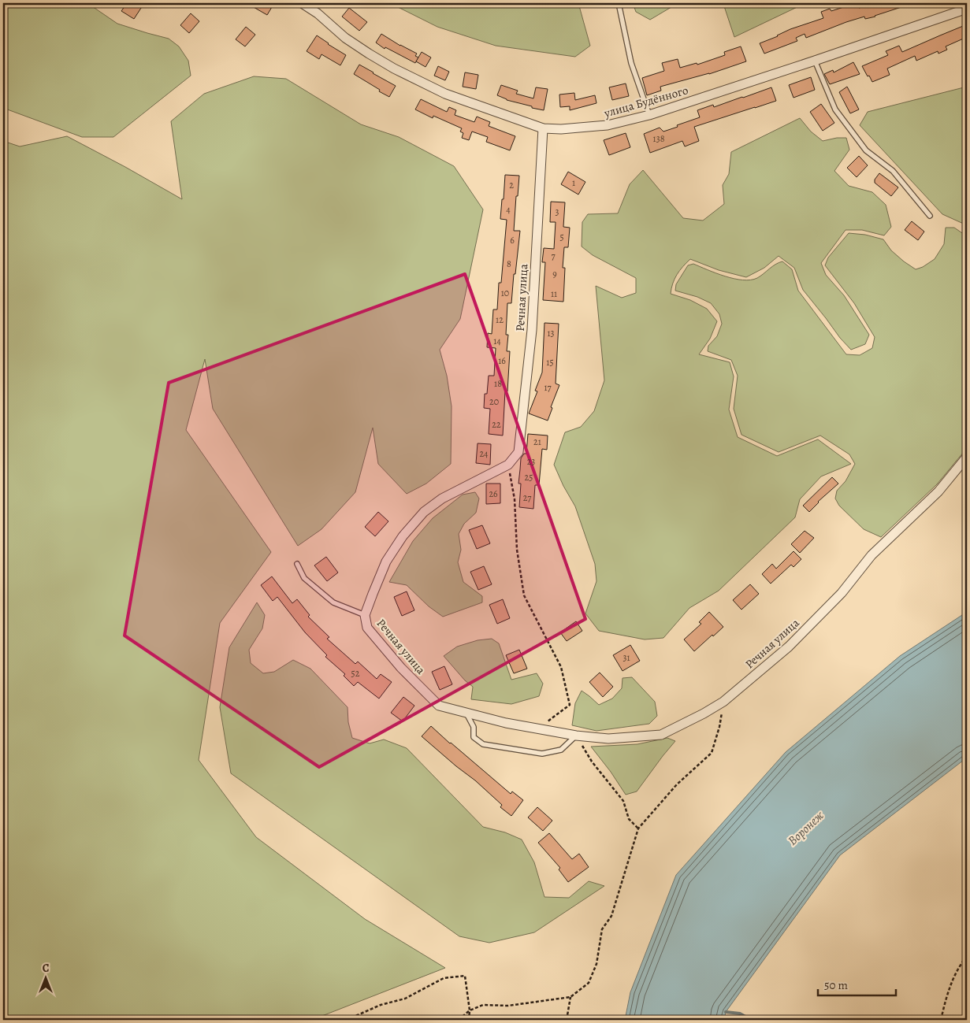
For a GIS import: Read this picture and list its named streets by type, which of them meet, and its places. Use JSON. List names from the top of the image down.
{
  "streets": {
    "street": ["улица Будённого", "Речная улица"]
  },
  "crossings": [
    ["улица Будённого", "Речная улица"]
  ],
  "water": ["Воронеж"],
  "house_numbers": [
    "138",
    "1",
    "2",
    "4",
    "3",
    "5",
    "6",
    "7",
    "8",
    "9",
    "10",
    "11",
    "12",
    "13",
    "14",
    "16",
    "15",
    "18",
    "17",
    "20",
    "22",
    "21",
    "24",
    "23",
    "25",
    "26",
    "27",
    "31",
    "52"
  ],
  "scale_bar": "50 m",
  "north": "top"
}
